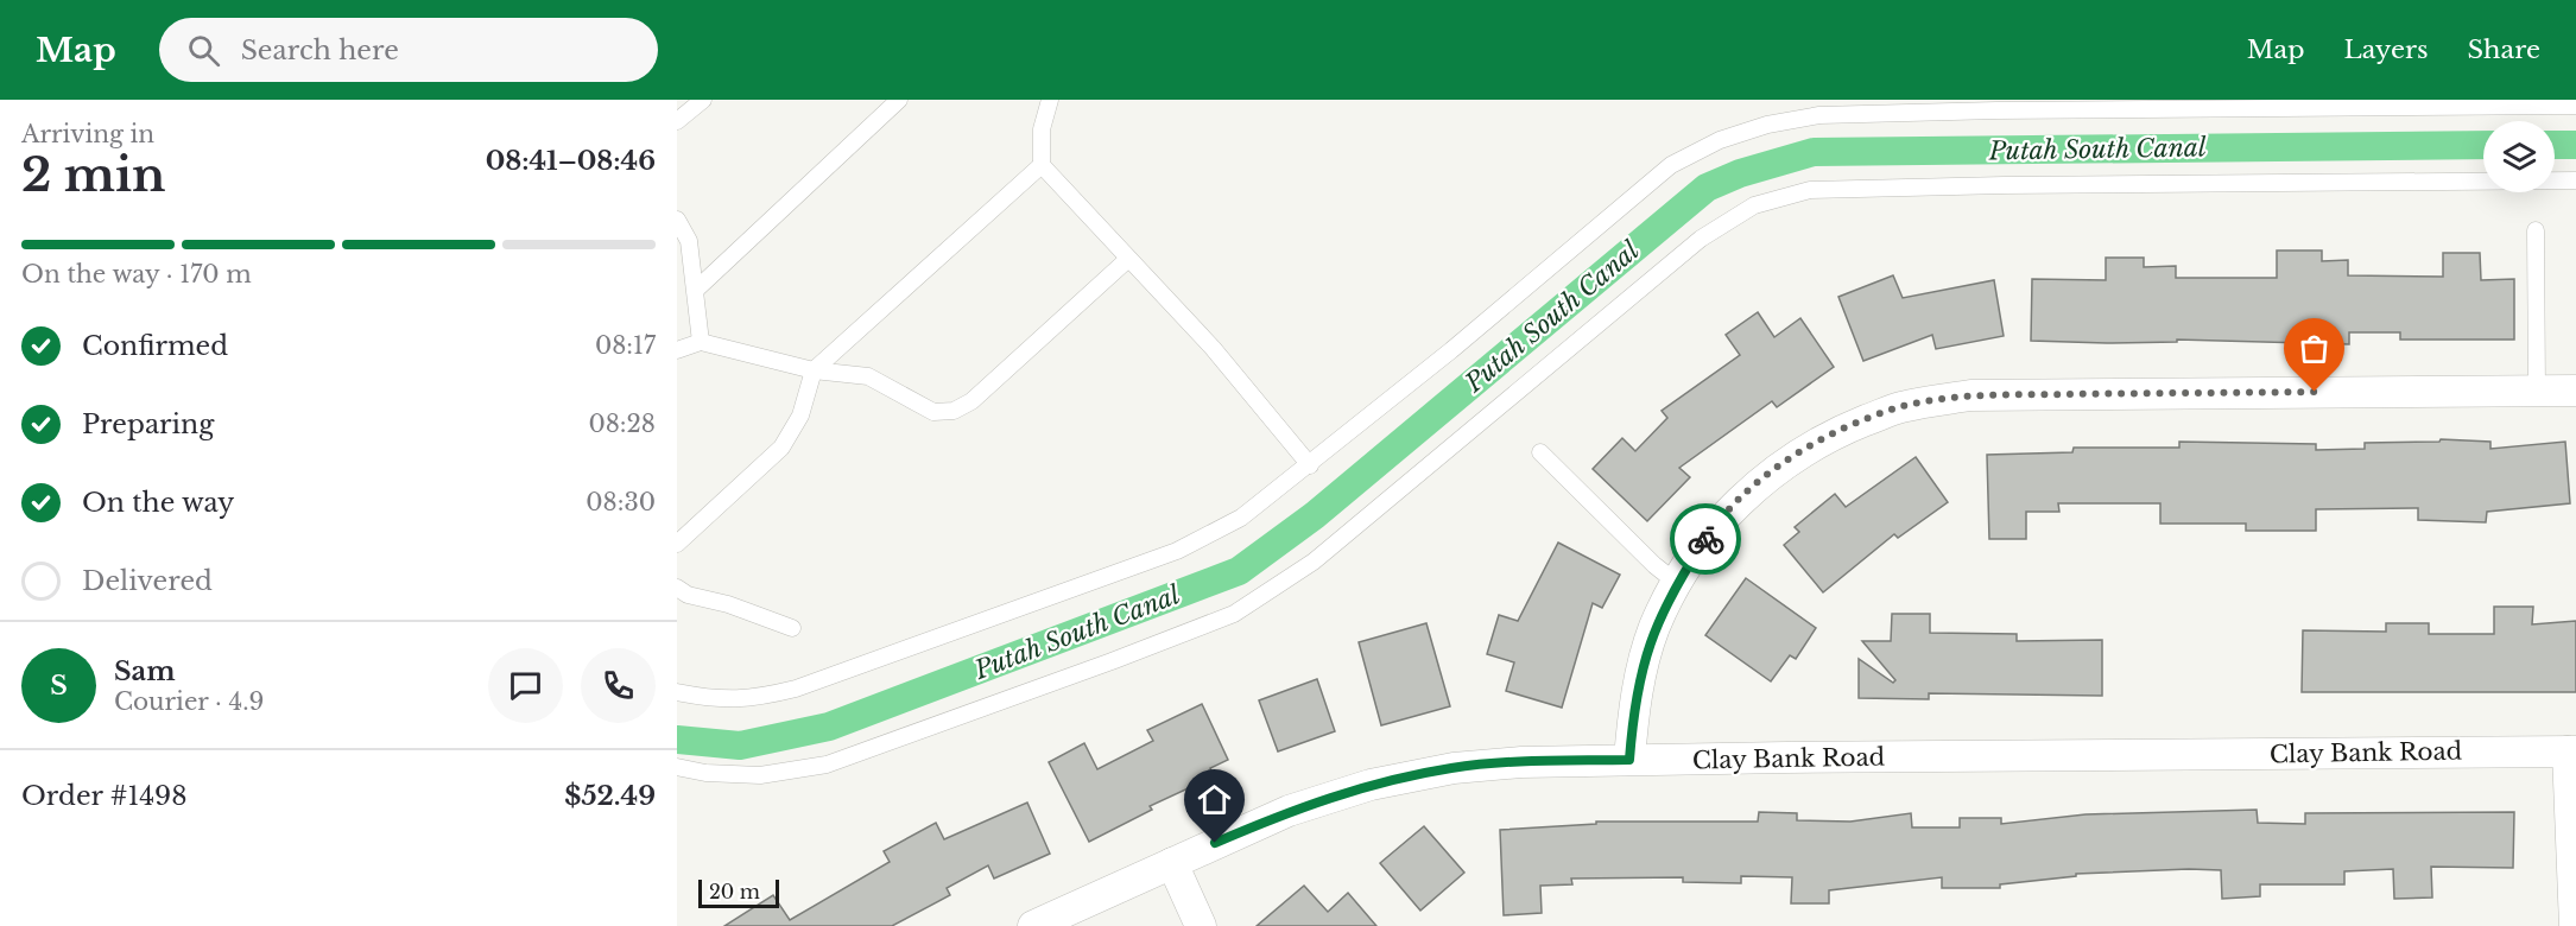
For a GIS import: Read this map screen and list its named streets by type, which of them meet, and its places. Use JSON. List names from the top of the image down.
{
  "streets": {
    "street": ["Clay Bank Road"]
  },
  "water": ["Putah South Canal"],
  "scale_bar": "20 m",
  "page": {
    "header": "Map",
    "search": "Search here",
    "nav": ["Map", "Layers", "Share"],
    "heading": ["2 min", "Arriving in", "08:41–08:46"],
    "panel": [
      "Sam",
      "Courier · 4.9",
      "Order #1498",
      "$52.49"
    ],
    "bar": "On the way · 170 m",
    "list": [
      ["Confirmed", "08:17"],
      ["Preparing", "08:28"],
      ["On the way", "08:30"],
      "Delivered"
    ],
    "round": "S",
    "scale": "20 m"
  }
}
